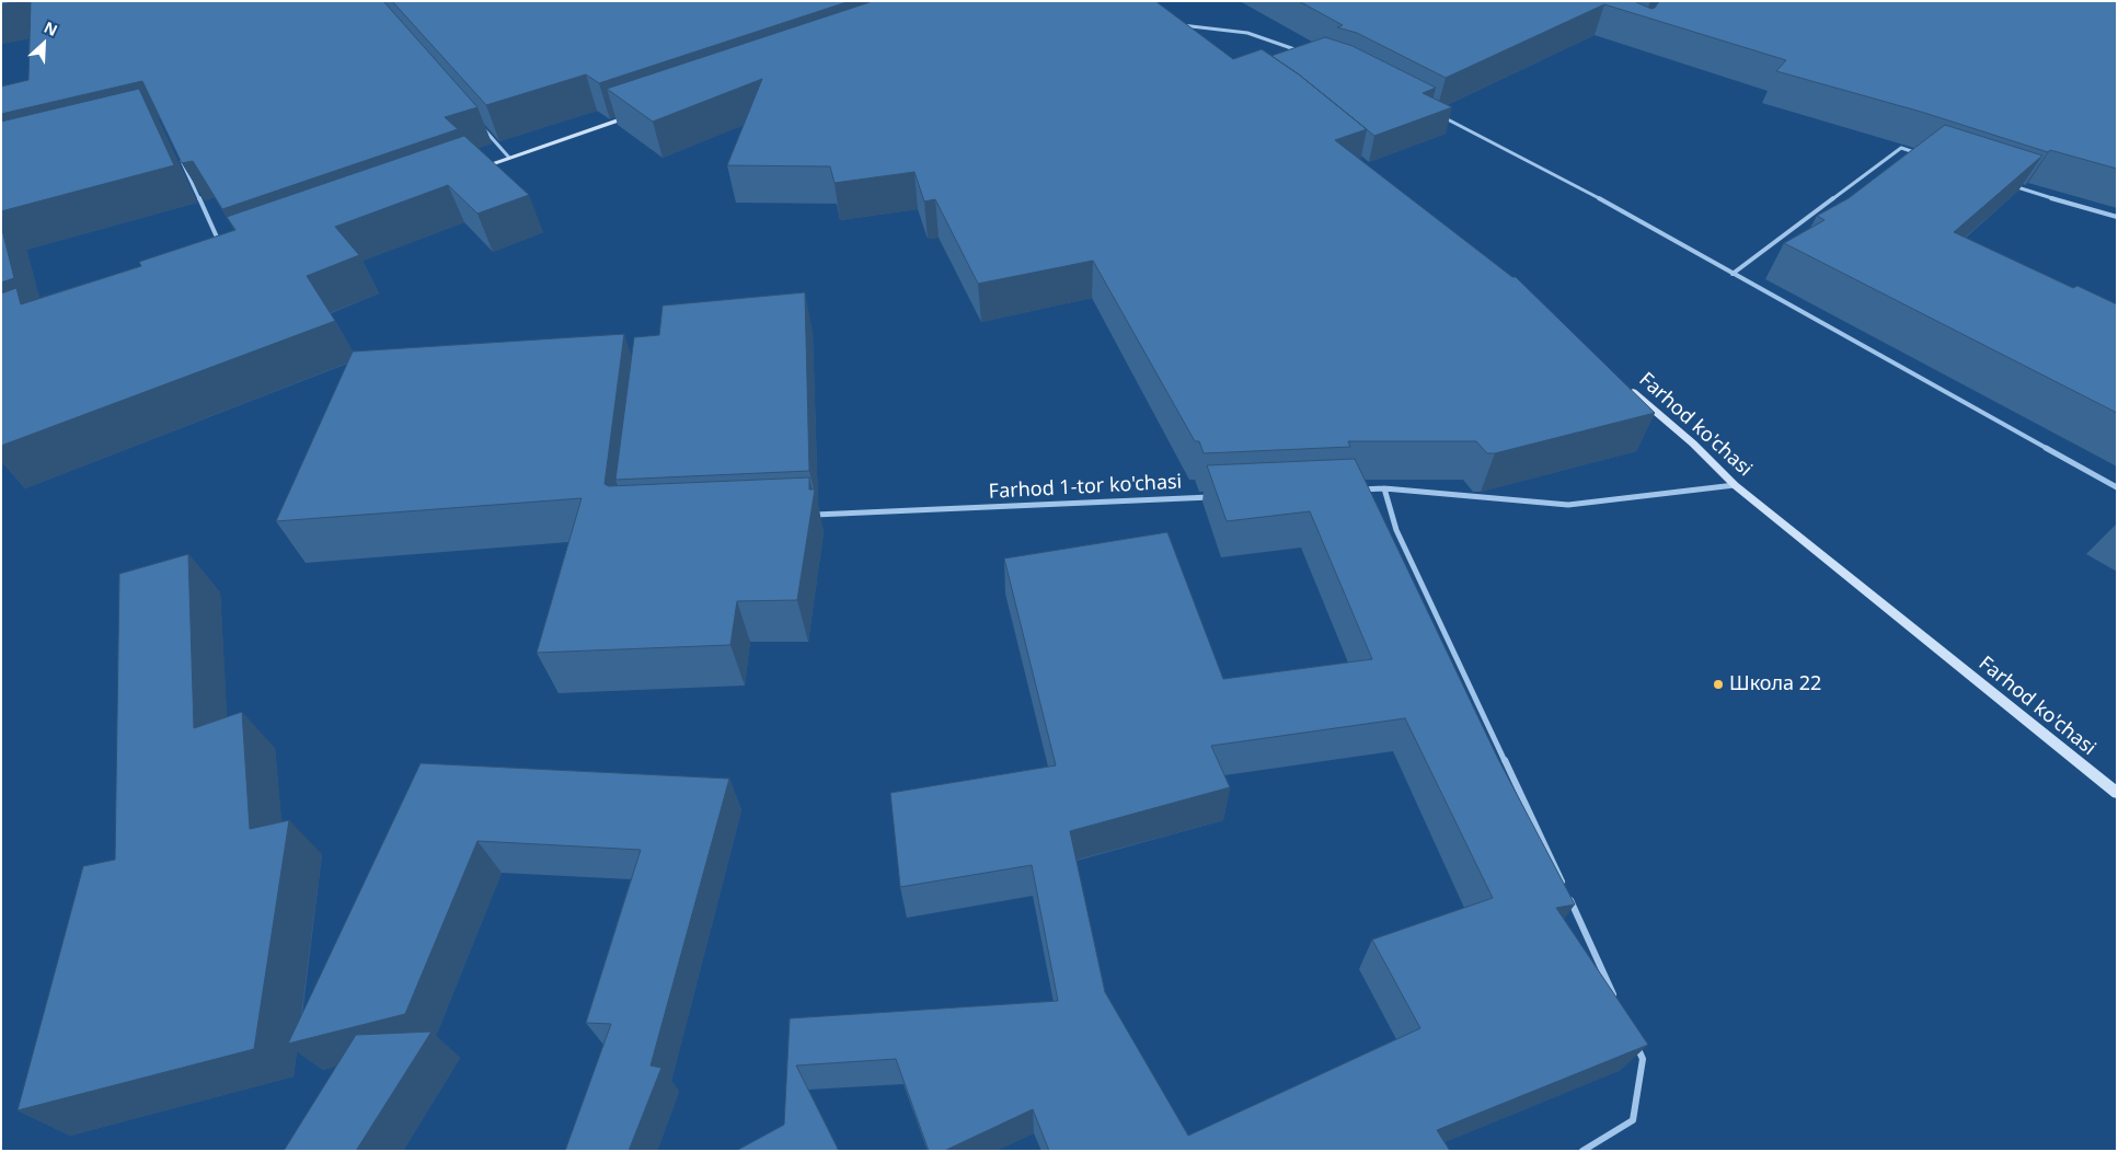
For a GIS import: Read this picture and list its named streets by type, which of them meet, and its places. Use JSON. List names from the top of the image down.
{
  "streets": {
    "street": ["Farhod ko'chasi", "Farhod 1-tor ko'chasi"]
  },
  "places": ["Школа 22"],
  "north": "top right"
}
